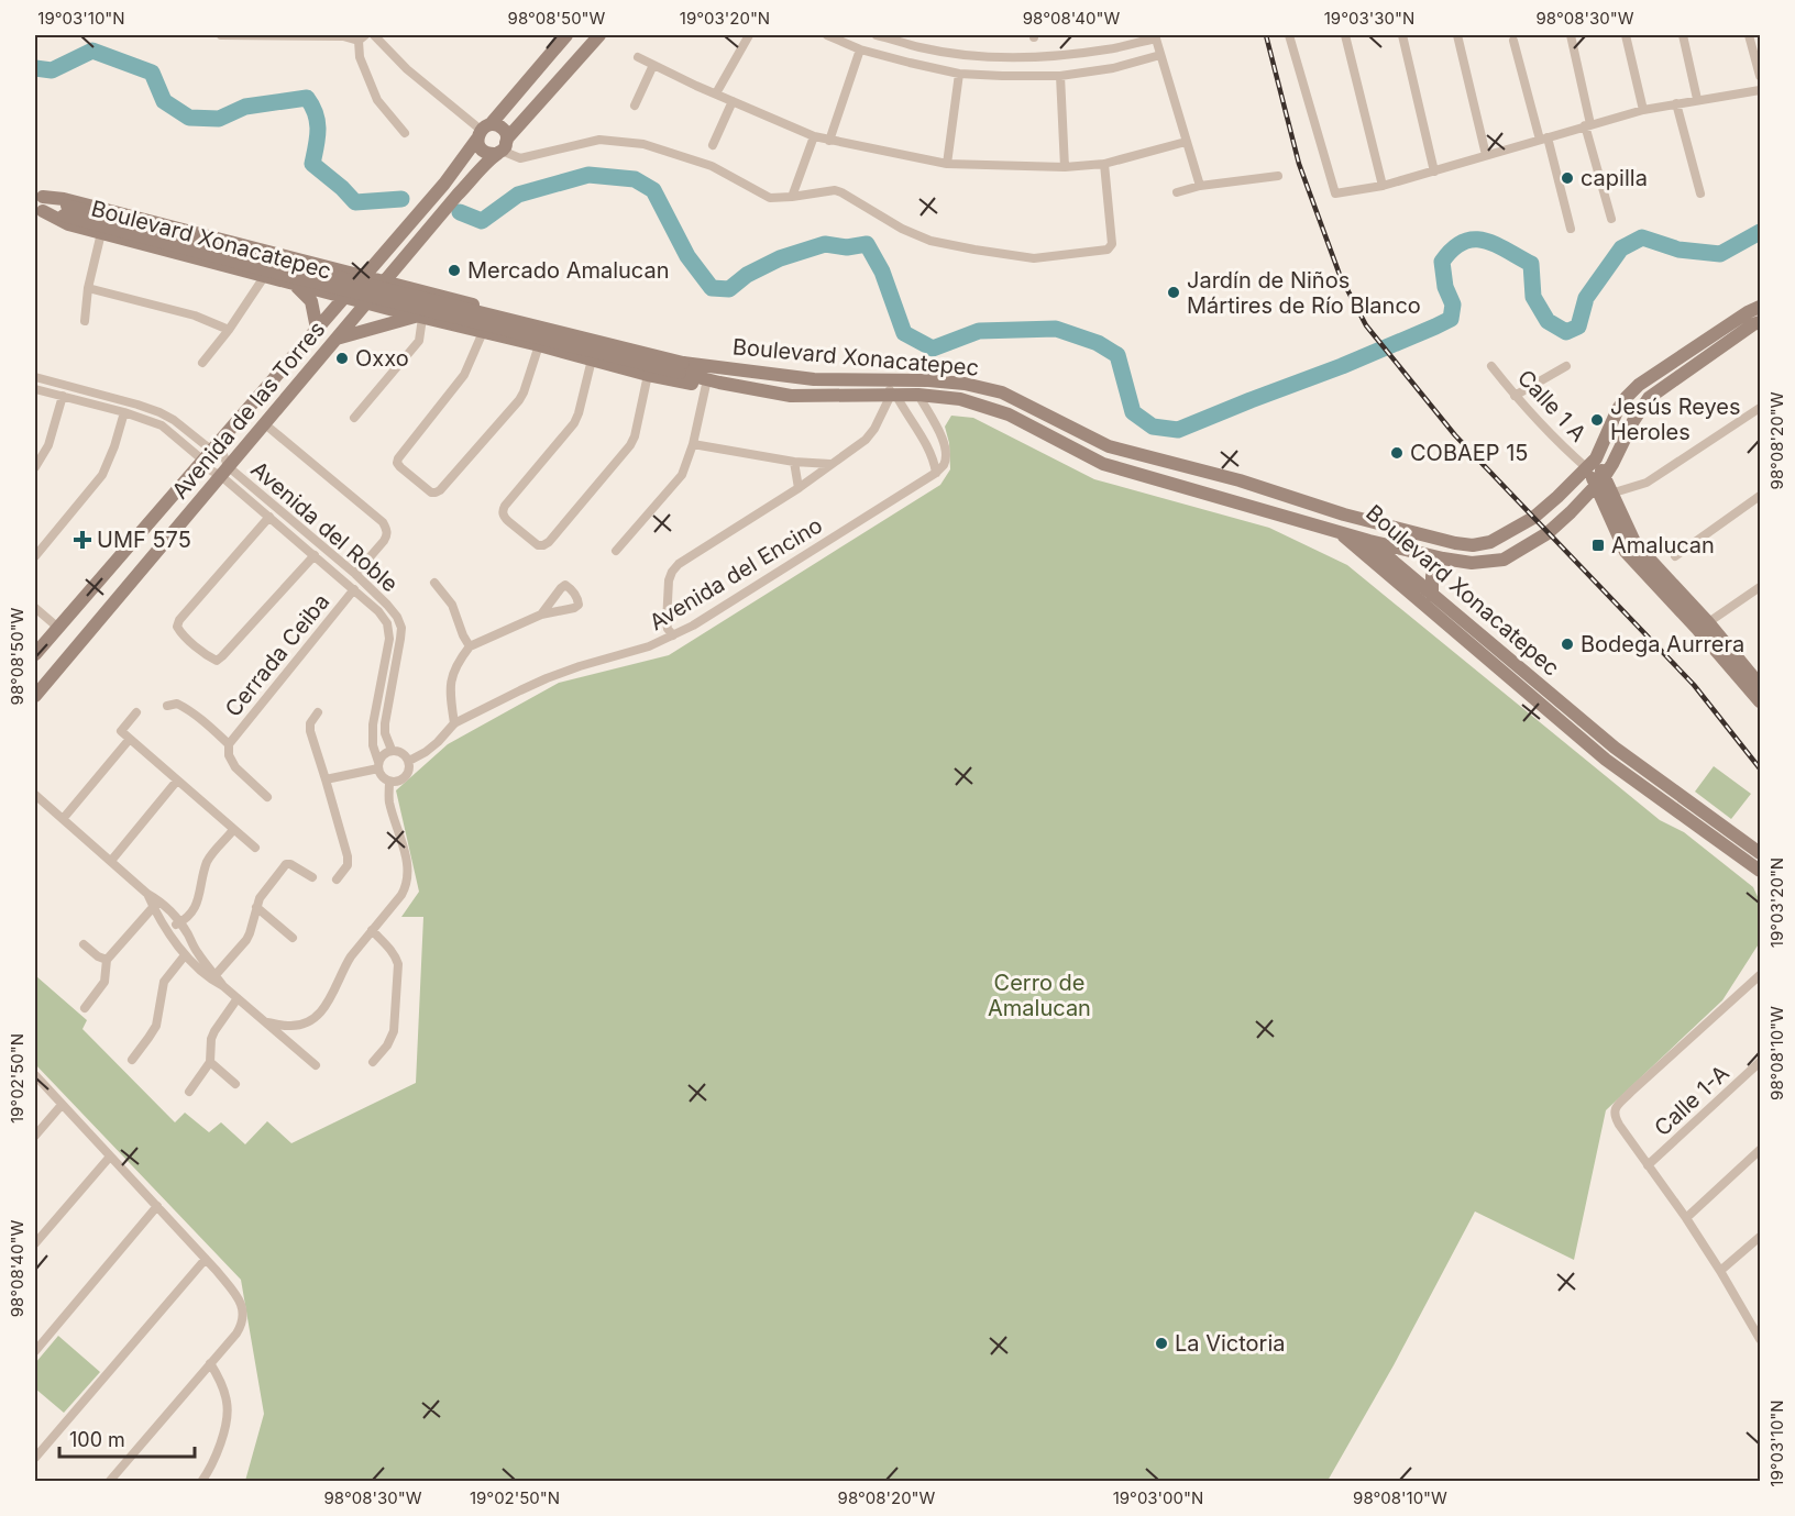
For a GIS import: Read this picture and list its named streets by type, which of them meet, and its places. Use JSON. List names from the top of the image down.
{
  "streets": {
    "street": [
      "Boulevard Xonacatepec",
      "Calle 1 A",
      "Avenida de las Torres",
      "Avenida del Roble",
      "Avenida del Encino",
      "Cerrada Ceiba",
      "Calle 1-A"
    ]
  },
  "crossings": [
    ["Boulevard Xonacatepec", "Avenida de las Torres"],
    ["Avenida de las Torres", "Avenida del Roble"],
    ["Avenida del Roble", "Avenida del Encino"],
    ["Avenida del Roble", "Cerrada Ceiba"]
  ],
  "parks": ["Cerro de Amalucan"],
  "places": {
    "other": [
      "capilla",
      "Mercado Amalucan",
      "Jardín de Niños Mártires de Río Blanco",
      "Oxxo",
      "Jesús Reyes Heroles",
      "COBAEP 15",
      "Bodega Aurrera",
      "La Victoria"
    ],
    "health": ["UMF 575"],
    "transit": ["Amalucan"]
  },
  "scale_bar": "100 m",
  "coordinates": [
    "19°03'10\"N",
    "98°08'50\"W",
    "19°03'20\"N",
    "98°08'40\"W",
    "19°03'30\"N",
    "98°08'30\"W",
    "98°08'20\"W",
    "98°08'10\"W",
    "19°02'50\"N",
    "19°03'00\"N"
  ]
}
